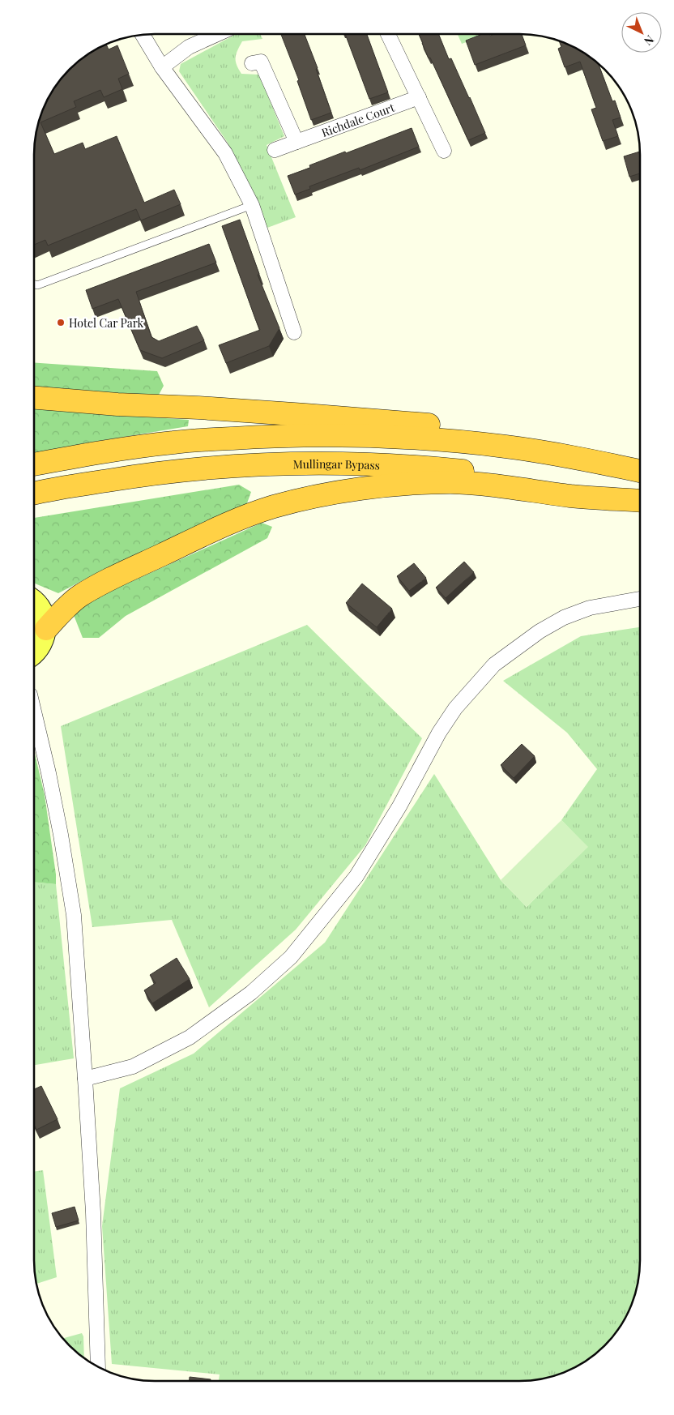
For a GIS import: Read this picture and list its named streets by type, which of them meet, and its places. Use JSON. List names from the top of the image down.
{
  "streets": {
    "highway": ["Mullingar Bypass"],
    "street": ["Richdale Court"]
  },
  "places": ["Hotel Car Park"],
  "north": "bottom right"
}
